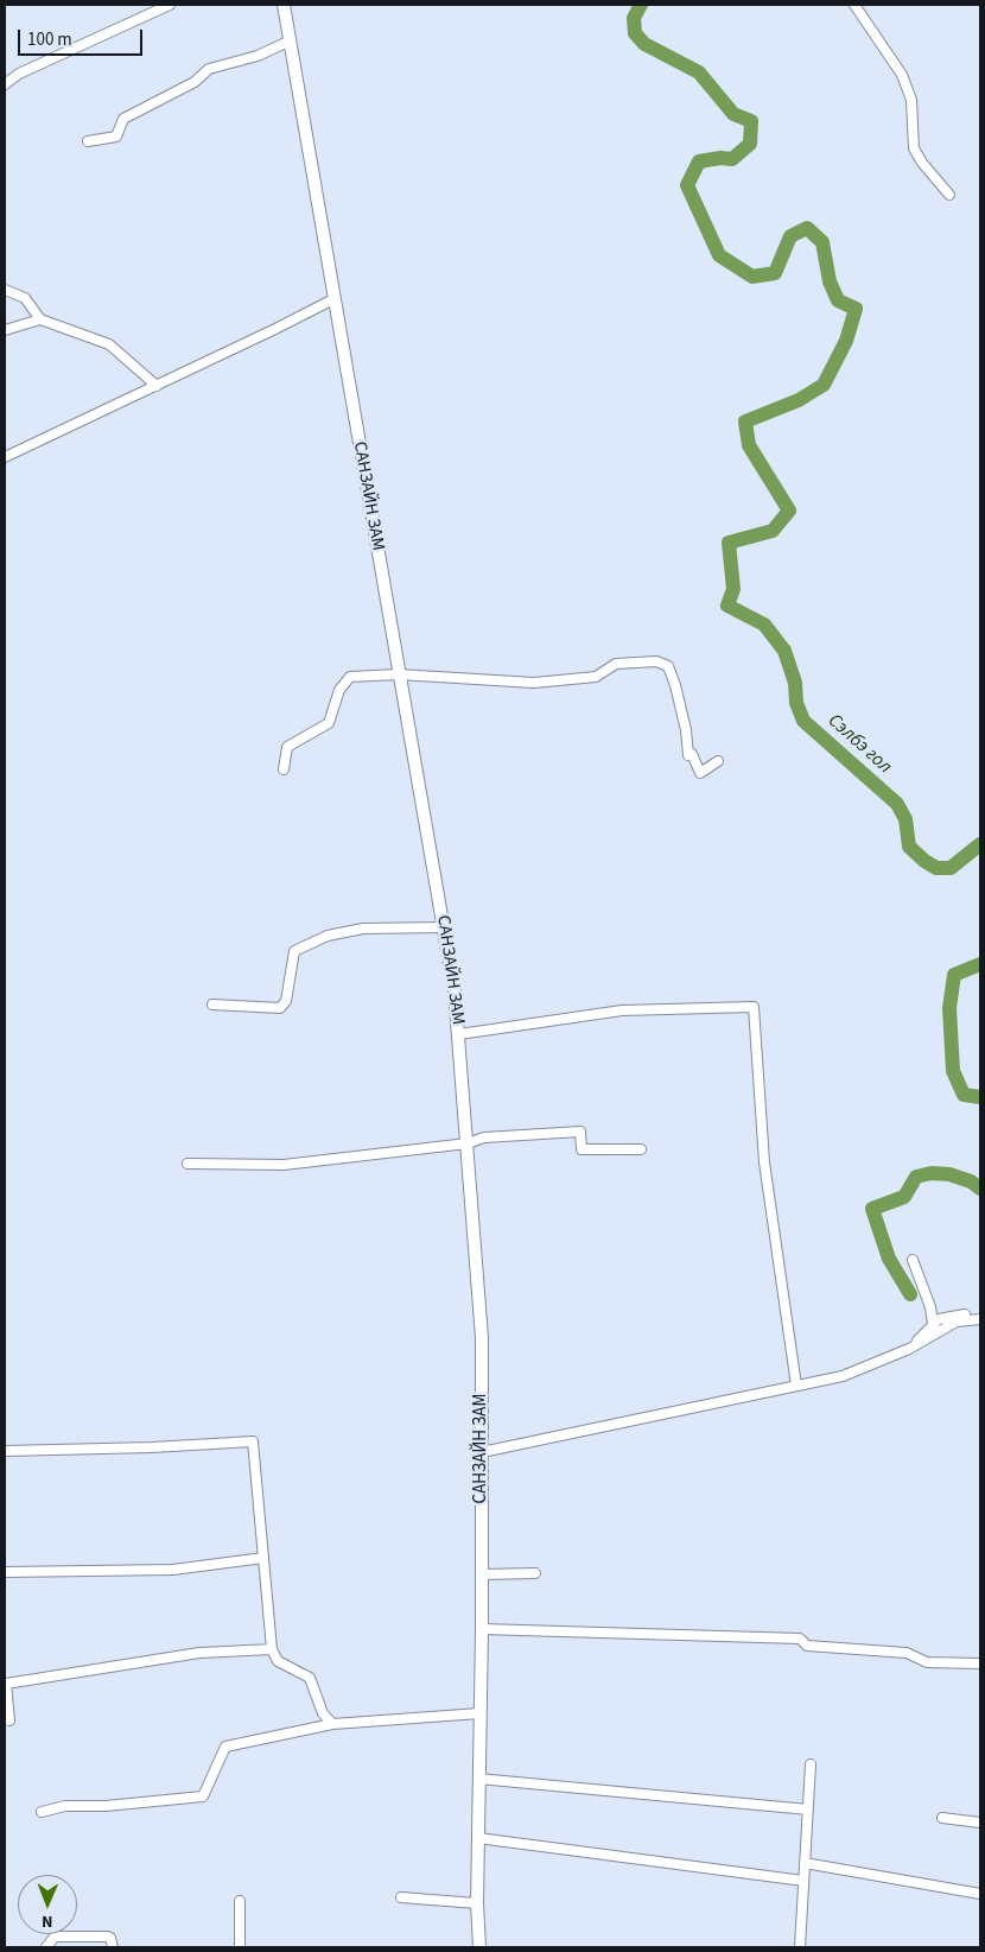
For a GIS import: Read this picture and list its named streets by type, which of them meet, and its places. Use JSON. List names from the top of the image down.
{
  "streets": {
    "main road": ["САНЗАЙН ЗАМ"]
  },
  "water": ["Сэлбэ гол"],
  "scale_bar": "100 m",
  "north": "bottom"
}
